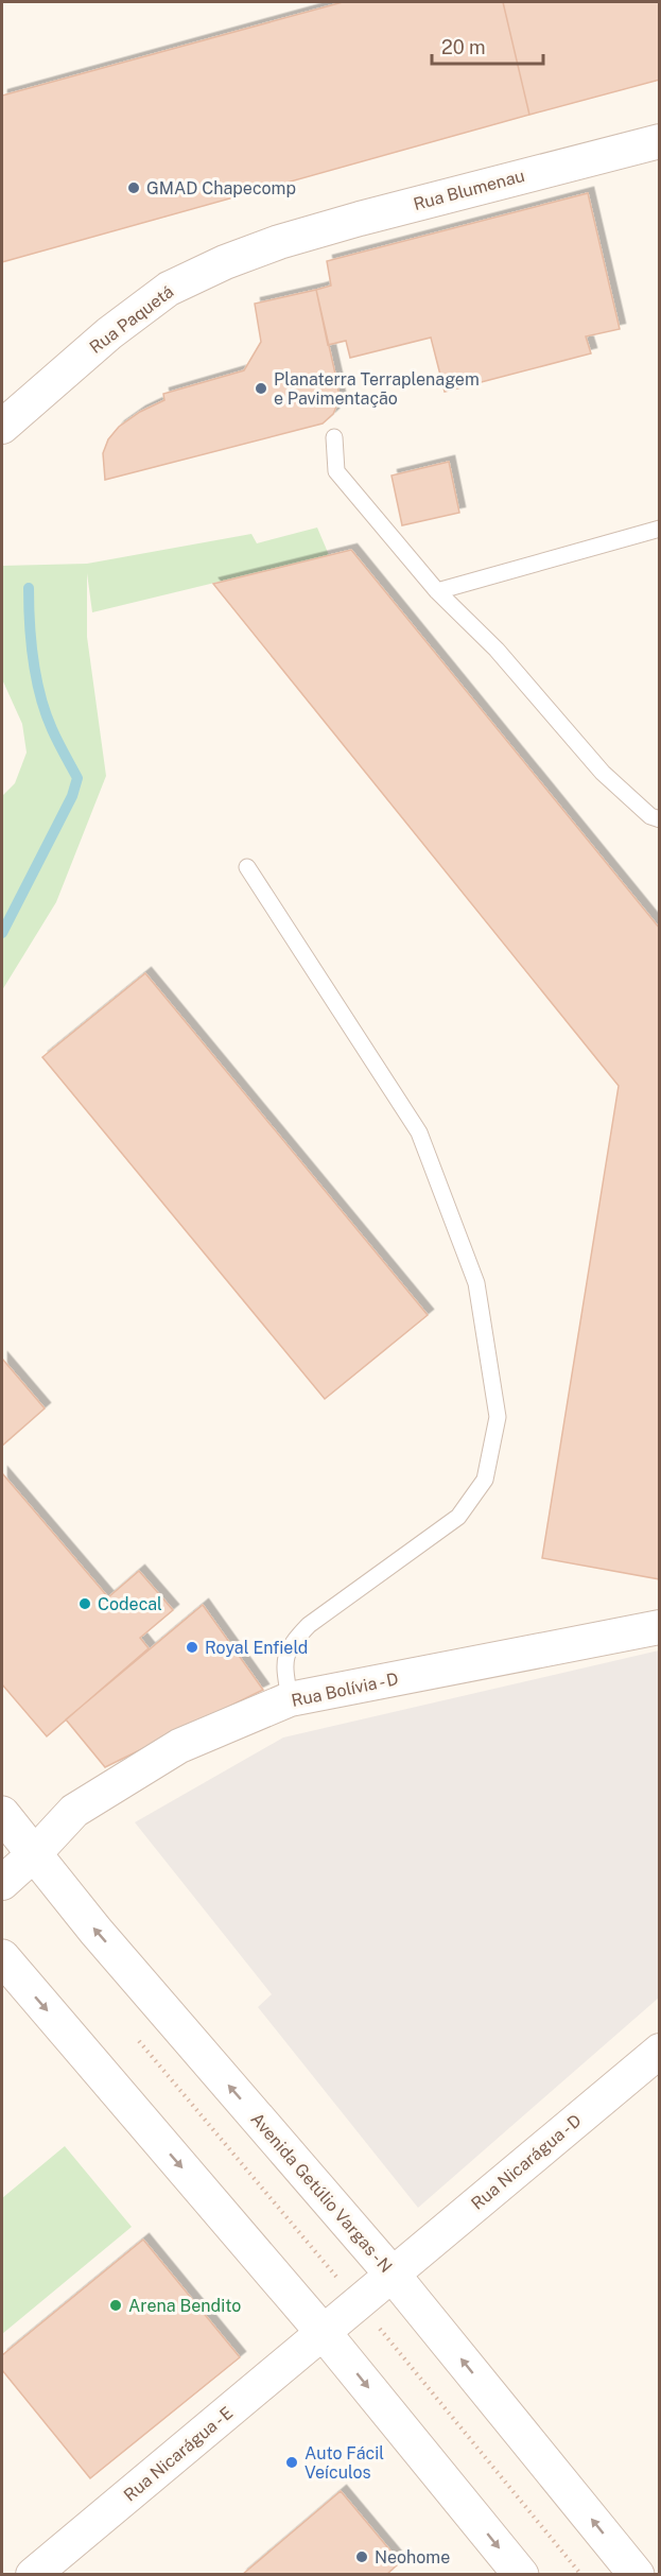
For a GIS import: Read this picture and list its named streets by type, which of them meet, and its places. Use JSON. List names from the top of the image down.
{
  "streets": {
    "street": [
      "Rua Blumenau",
      "Rua Paquetá",
      "Rua Bolívia - D",
      "Rua Nicarágua - D",
      "Avenida Getúlio Vargas - N",
      "Rua Nicarágua - E"
    ]
  },
  "crossings": [
    ["Rua Blumenau", "Rua Paquetá"],
    ["Rua Bolívia - D", "Avenida Getúlio Vargas - N"],
    ["Rua Nicarágua - D", "Avenida Getúlio Vargas - N"],
    ["Rua Nicarágua - D", "Rua Nicarágua - E"]
  ],
  "places": [
    "GMAD Chapecomp",
    "Planaterra Terraplenagem e Pavimentação",
    "Codecal",
    "Royal Enfield",
    "Arena Bendito",
    "Auto Fácil Veículos",
    "Neohome"
  ],
  "scale_bar": "20 m"
}
